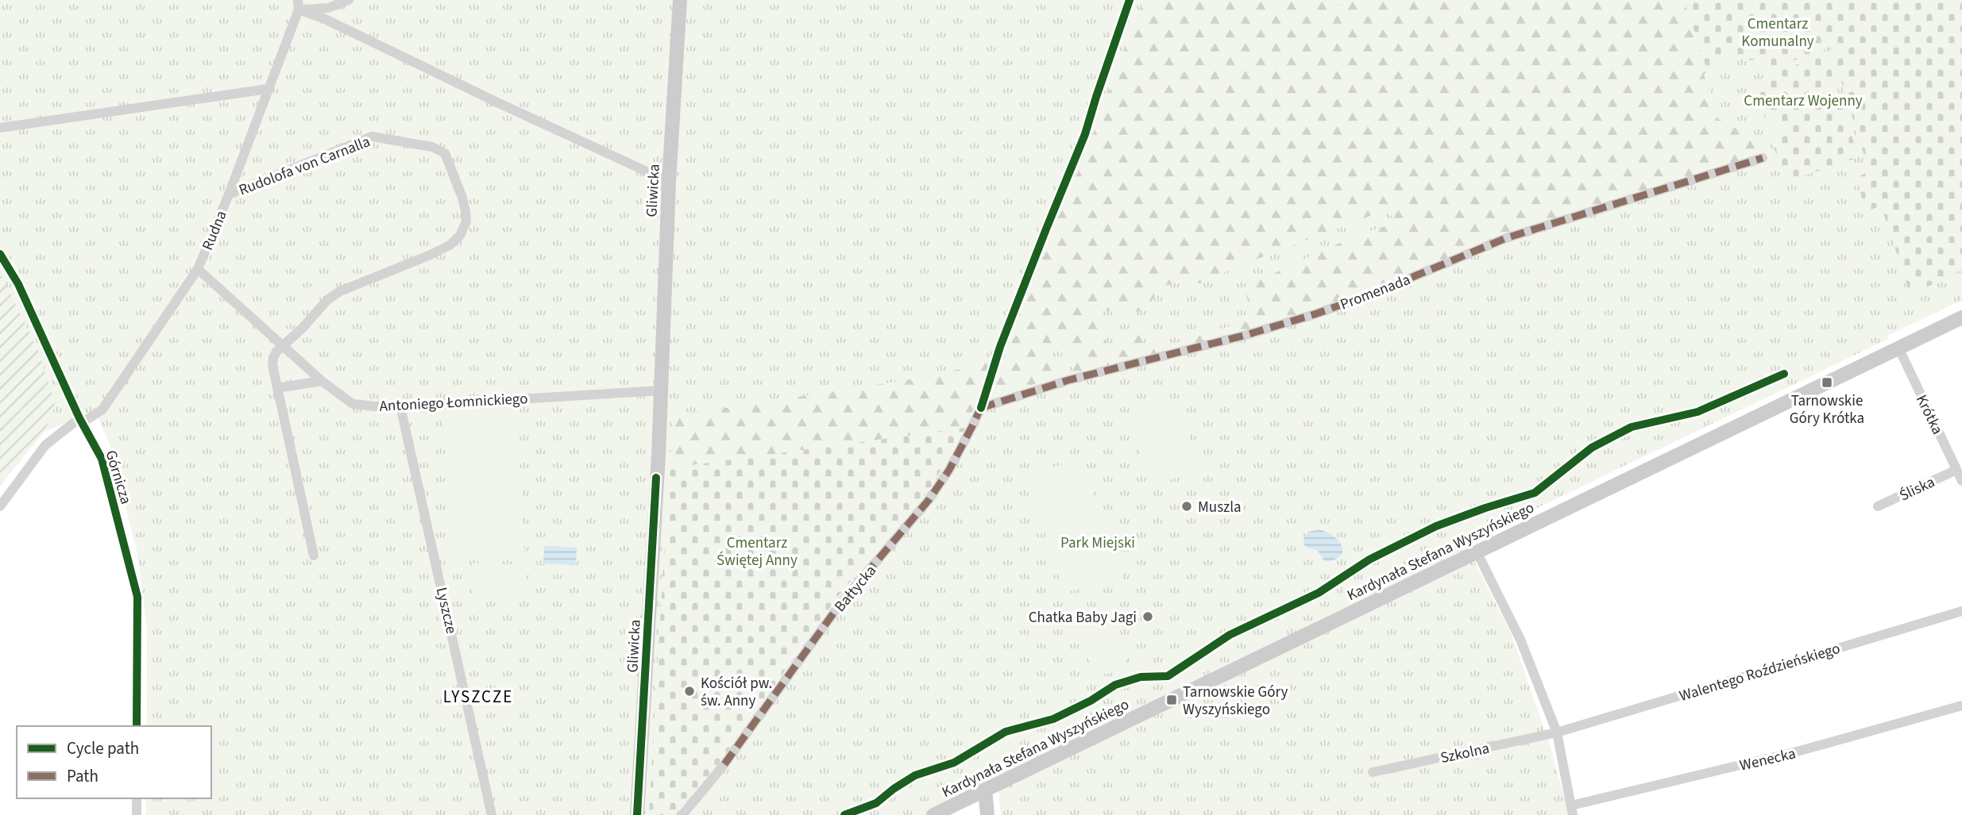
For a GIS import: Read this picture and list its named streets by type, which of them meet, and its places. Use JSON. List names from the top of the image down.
{
  "streets": {
    "street": [
      "Rudolofa von Carnalla",
      "Gliwicka",
      "Rudna",
      "Promenada",
      "Antoniego Łomnickiego",
      "Krótka",
      "Górnicza",
      "Śliska",
      "Kardynała Stefana Wyszyńskiego",
      "Bałtycka",
      "Lyszcze",
      "Walentego Roździeńskiego",
      "Szkolna",
      "Wenecka"
    ]
  },
  "crossings": [
    ["Rudolofa von Carnalla", "Rudna"],
    ["Rudolofa von Carnalla", "Antoniego Łomnickiego"],
    ["Gliwicka", "Antoniego Łomnickiego"],
    ["Rudna", "Antoniego Łomnickiego"],
    ["Rudna", "Górnicza"],
    ["Promenada", "Bałtycka"],
    ["Antoniego Łomnickiego", "Lyszcze"],
    ["Krótka", "Śliska"],
    ["Krótka", "Kardynała Stefana Wyszyńskiego"],
    ["Walentego Roździeńskiego", "Szkolna"]
  ],
  "districts": ["LYSZCZE"],
  "parks": [
    "Cmentarz Komunalny",
    "Cmentarz Wojenny",
    "Cmentarz Świętej Anny",
    "Park Miejski"
  ],
  "places": {
    "transit": ["Tarnowskie Góry Krótka", "Tarnowskie Góry Wyszyńskiego"],
    "other": ["Muszla", "Chatka Baby Jagi", "Kościół pw. św. Anny"]
  },
  "legend": ["Cycle path", "Path"]
}
